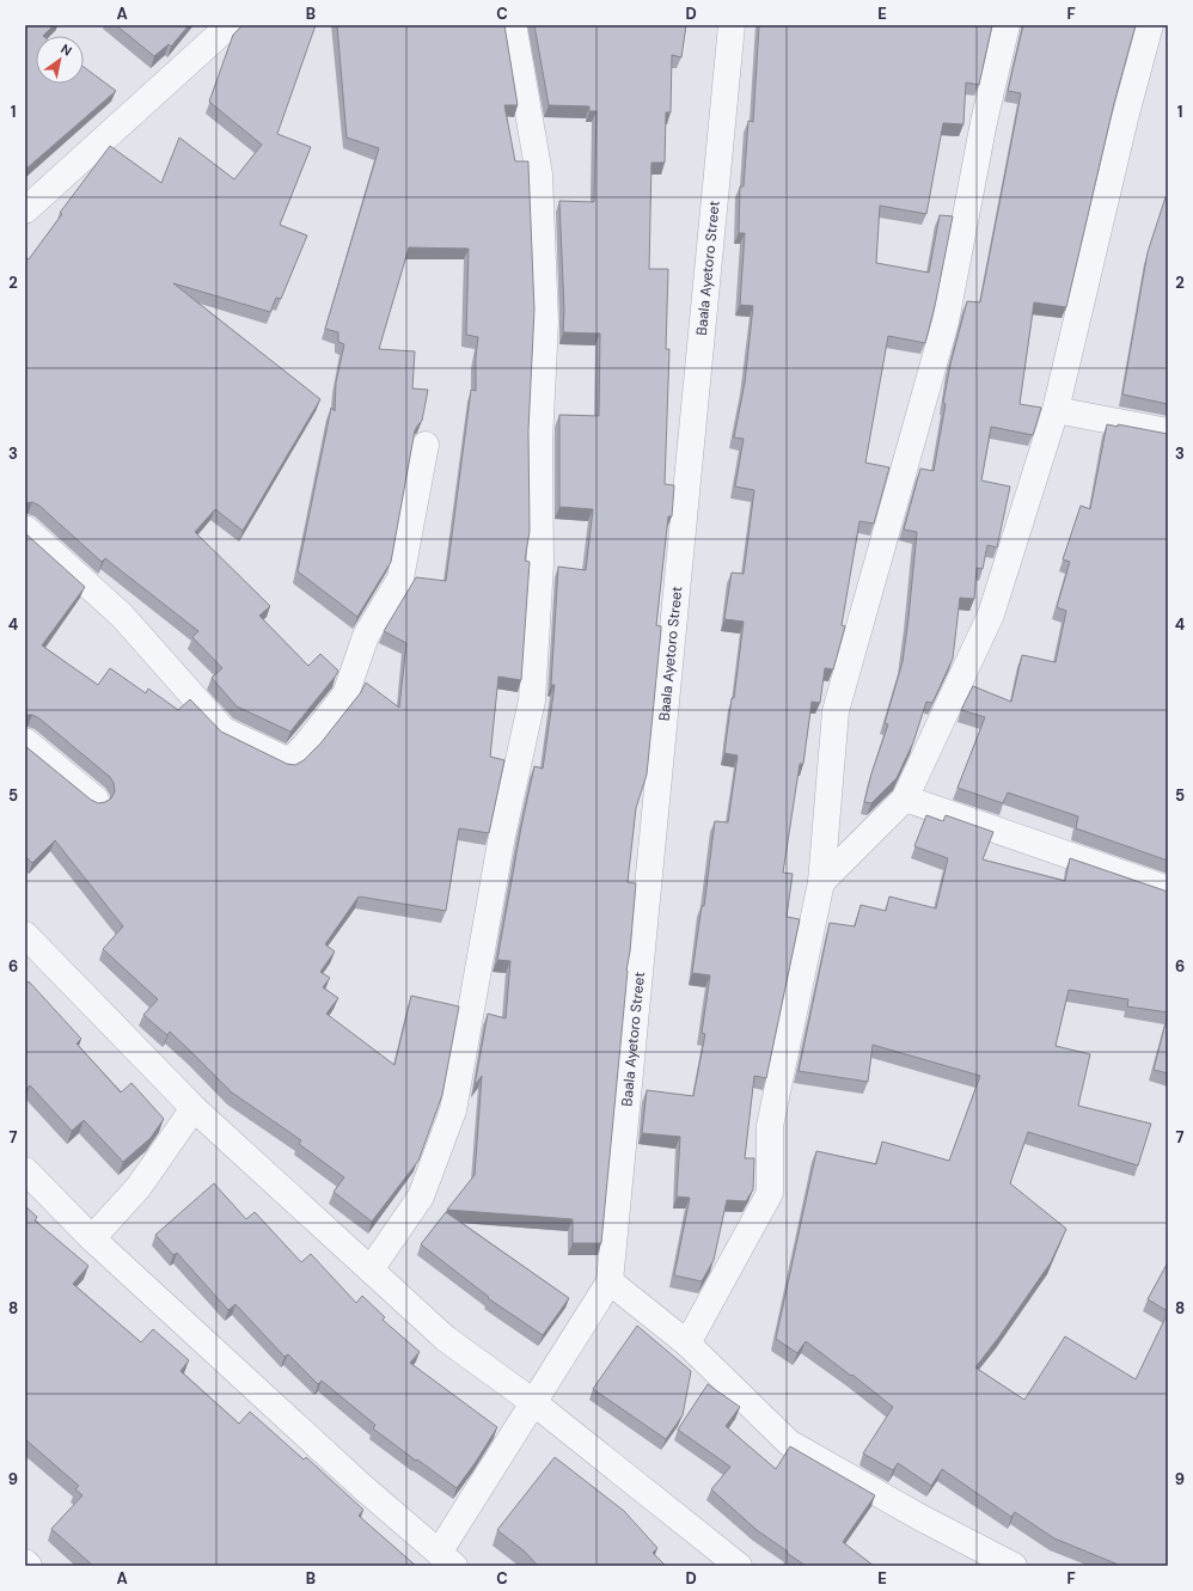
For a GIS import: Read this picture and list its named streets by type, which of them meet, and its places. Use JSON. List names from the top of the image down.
{
  "streets": {
    "street": ["Baala Ayetoro Street"]
  },
  "north": "top right",
  "grid": {
    "columns": [
      "A",
      "B",
      "C",
      "D",
      "E",
      "F"
    ],
    "rows": [
      "1",
      "2",
      "3",
      "4",
      "5",
      "6",
      "7",
      "8",
      "9"
    ]
  }
}
